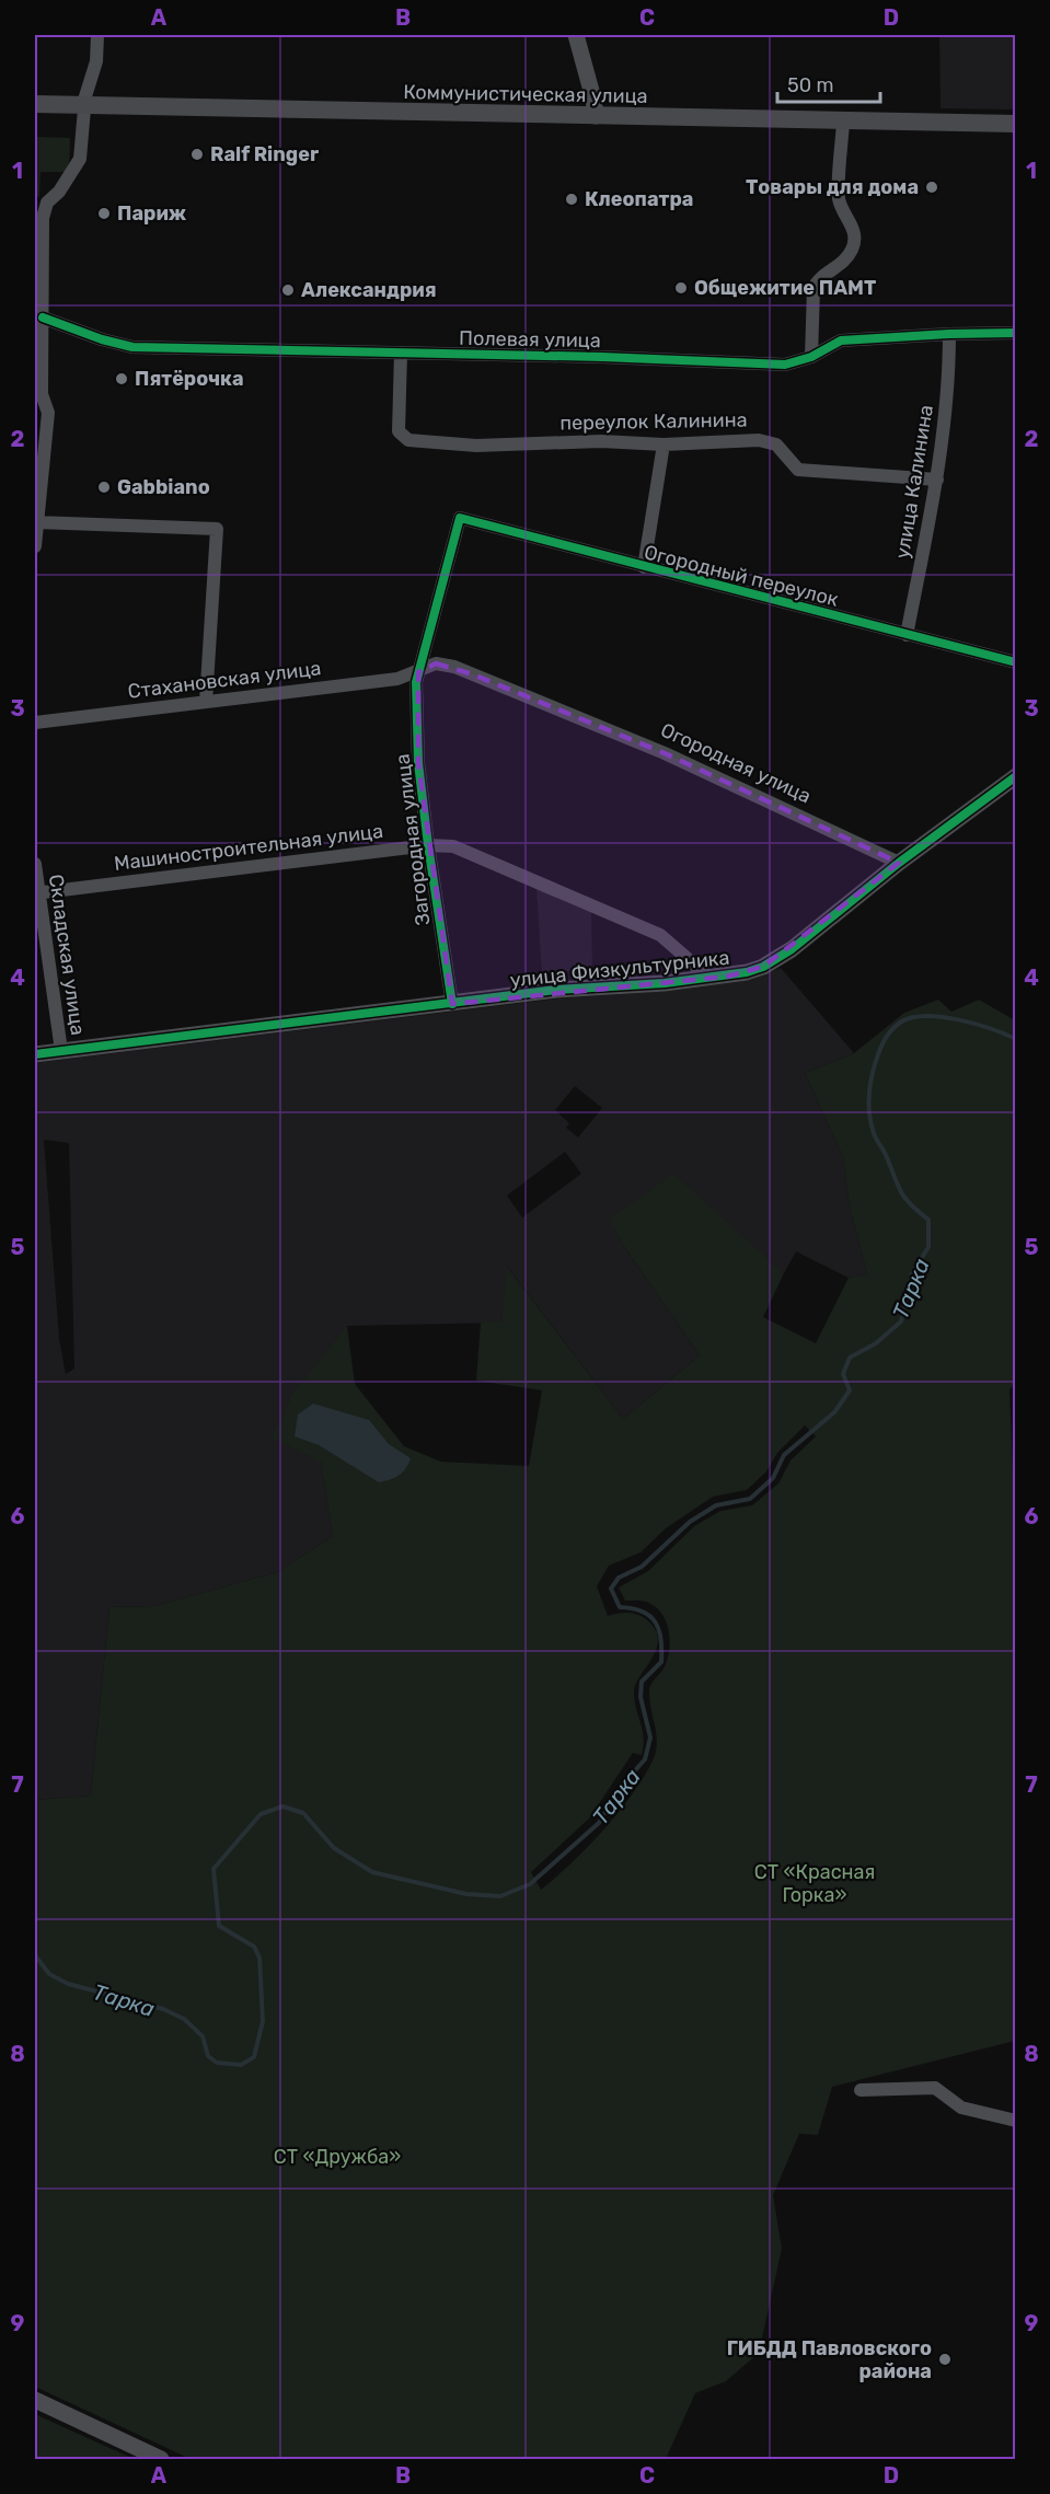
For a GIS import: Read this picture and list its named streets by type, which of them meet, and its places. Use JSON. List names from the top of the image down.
{
  "streets": {
    "main road": ["Коммунистическая улица"],
    "street": [
      "Полевая улица",
      "переулок Калинина",
      "улица Калинина",
      "Огородный переулок",
      "Стахановская улица",
      "Огородная улица",
      "Загородная улица",
      "Машиностроительная улица",
      "Складская улица",
      "улица Физкультурника"
    ]
  },
  "crossings": [
    ["Полевая улица", "переулок Калинина"],
    ["Полевая улица", "улица Калинина"],
    ["переулок Калинина", "улица Калинина"],
    ["улица Калинина", "Огородный переулок"],
    ["Огородный переулок", "Загородная улица"],
    ["Стахановская улица", "Огородная улица"],
    ["Стахановская улица", "Загородная улица"],
    ["Огородная улица", "Загородная улица"],
    ["Огородная улица", "улица Физкультурника"],
    ["Загородная улица", "Машиностроительная улица"],
    ["Загородная улица", "улица Физкультурника"],
    ["Машиностроительная улица", "Складская улица"],
    ["Машиностроительная улица", "улица Физкультурника"],
    ["Складская улица", "улица Физкультурника"]
  ],
  "water": ["Тарка"],
  "parks": ["СТ «Красная Горка»", "СТ «Дружба»"],
  "places": [
    "Ralf Ringer",
    "Товары для дома",
    "Клеопатра",
    "Париж",
    "Общежитие ПАМТ",
    "Александрия",
    "Пятёрочка",
    "Gabbiano",
    "ГИБДД Павловского района"
  ],
  "scale_bar": "50 m",
  "grid": {
    "columns": [
      "A",
      "B",
      "C",
      "D"
    ],
    "rows": [
      "1",
      "2",
      "3",
      "4",
      "5",
      "6",
      "7",
      "8",
      "9"
    ]
  }
}
